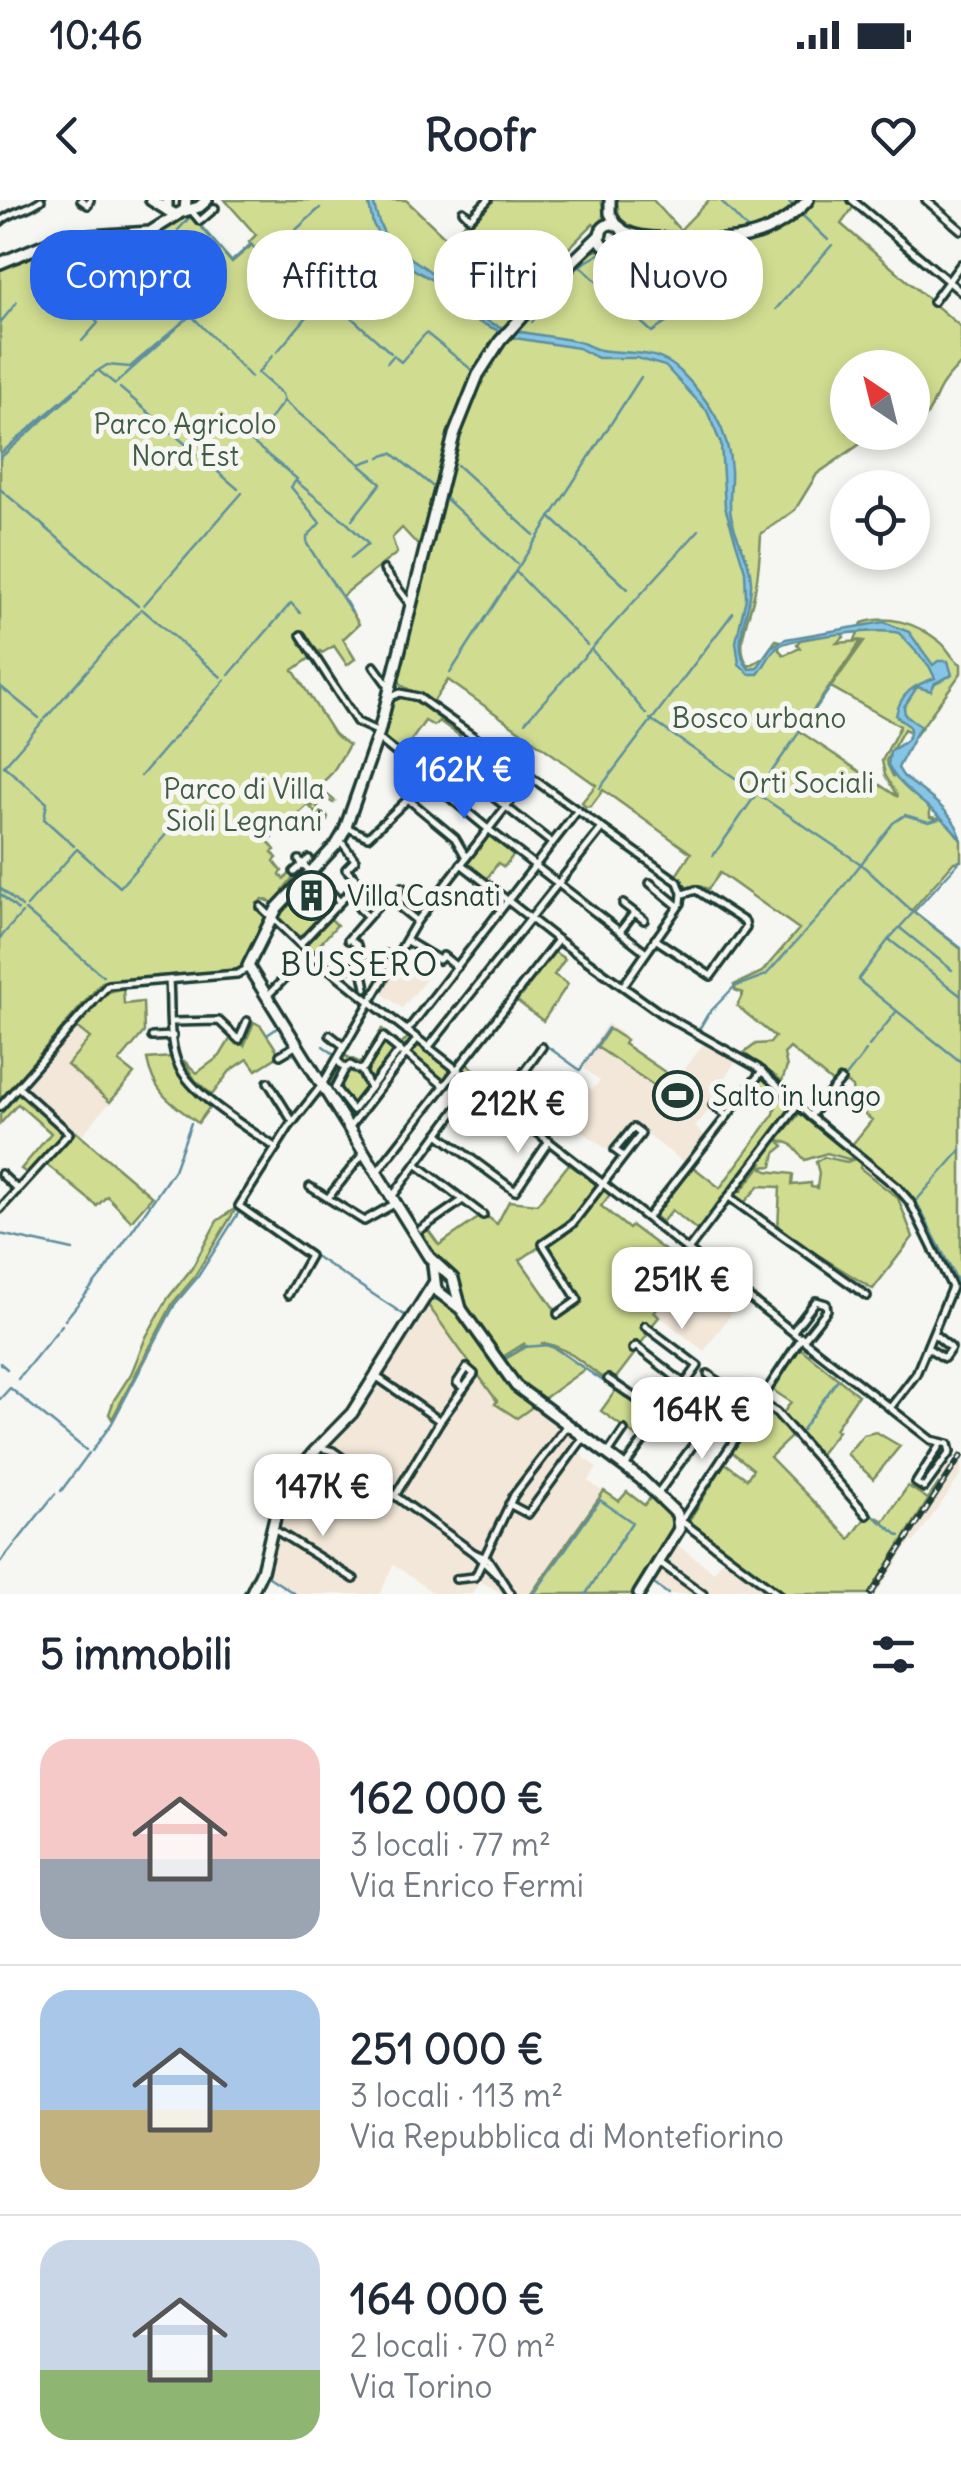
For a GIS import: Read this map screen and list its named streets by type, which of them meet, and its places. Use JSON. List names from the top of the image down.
{
  "districts": ["BUSSERO"],
  "parks": [
    "Parco Agricolo Nord Est",
    "Bosco urbano",
    "Orti Sociali",
    "Parco di Villa Sioli Legnani"
  ],
  "places": {
    "building": ["Villa Casnati"],
    "sports": ["Salto in lungo"]
  },
  "north": "top left",
  "page": {
    "status": "10:46",
    "header": "Roofr",
    "chip": [
      "Compra",
      "Affitta",
      "Filtri",
      "Nuovo"
    ],
    "price": [
      "162K €",
      "212K €",
      "251K €",
      "164K €",
      "147K €"
    ],
    "heading": "5 immobili",
    "list": [
      {
        "name": "162 000 €",
        "note": "3 locali · 77 m² · Via Enrico Fermi"
      },
      {
        "name": "251 000 €",
        "note": "3 locali · 113 m² · Via Repubblica di Montefiorino"
      },
      {
        "name": "164 000 €",
        "note": "2 locali · 70 m² · Via Torino"
      }
    ]
  }
}
